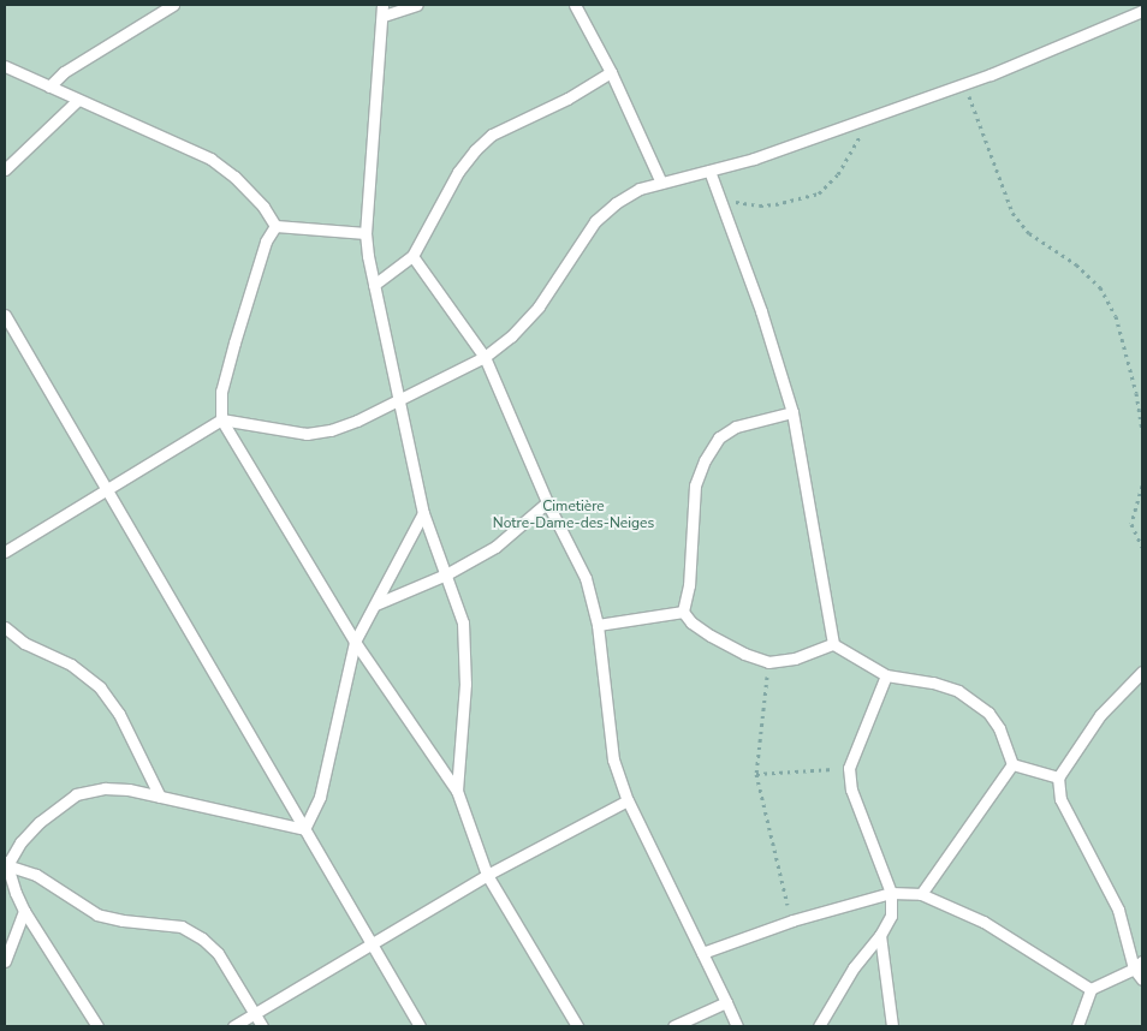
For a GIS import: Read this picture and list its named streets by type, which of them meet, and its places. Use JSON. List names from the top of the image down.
{
  "parks": ["Cimetière Notre-Dame-des-Neiges"]
}
